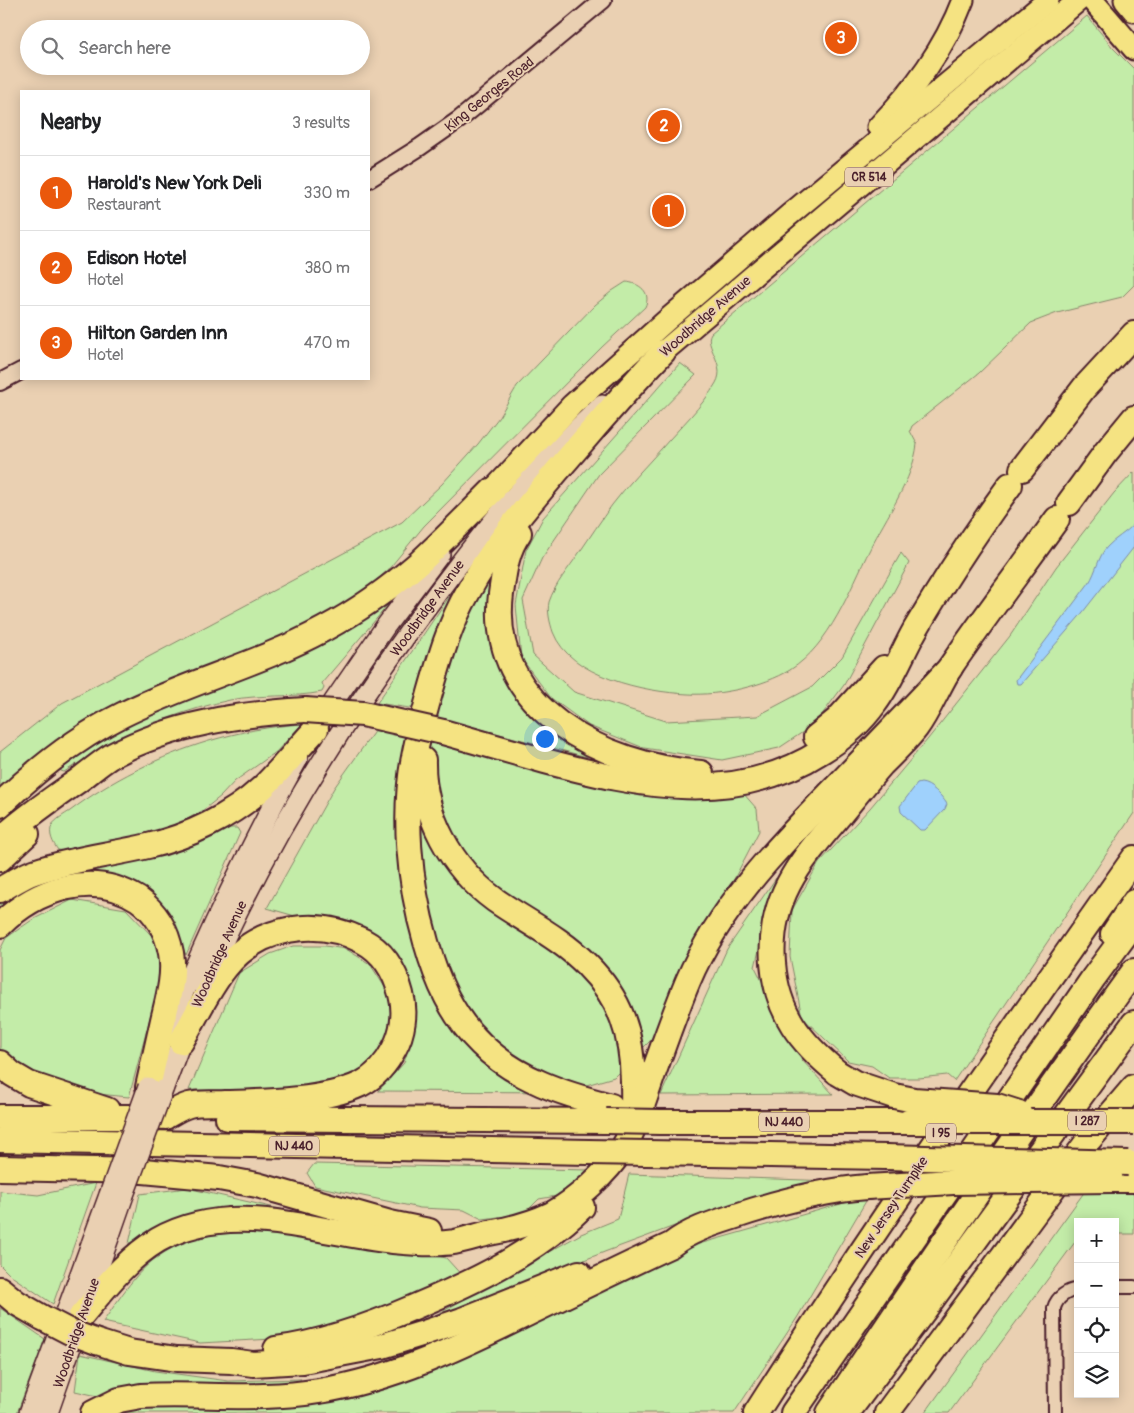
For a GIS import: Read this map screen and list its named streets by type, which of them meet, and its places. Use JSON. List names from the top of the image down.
{
  "streets": {
    "highway": [
      "I 287",
      "NJ 440",
      "I 95",
      "New Jersey Turnpike"
    ],
    "main road": ["CR 514", "Woodbridge Avenue"],
    "street": ["King Georges Road"]
  },
  "crossings": [
    ["I 287", "NJ 440"]
  ],
  "page": {
    "pins": ["3", "2", "1"],
    "search": "Search here",
    "heading": ["Nearby", "3 results"],
    "list": [
      {
        "mark": "1",
        "name": "Harold's New York Deli",
        "note": "Restaurant",
        "value": "330 m"
      },
      {
        "mark": "2",
        "name": "Edison Hotel",
        "note": "Hotel",
        "value": "380 m"
      },
      {
        "mark": "3",
        "name": "Hilton Garden Inn",
        "note": "Hotel",
        "value": "470 m"
      }
    ],
    "map_buttons": ["+", "−"]
  }
}
